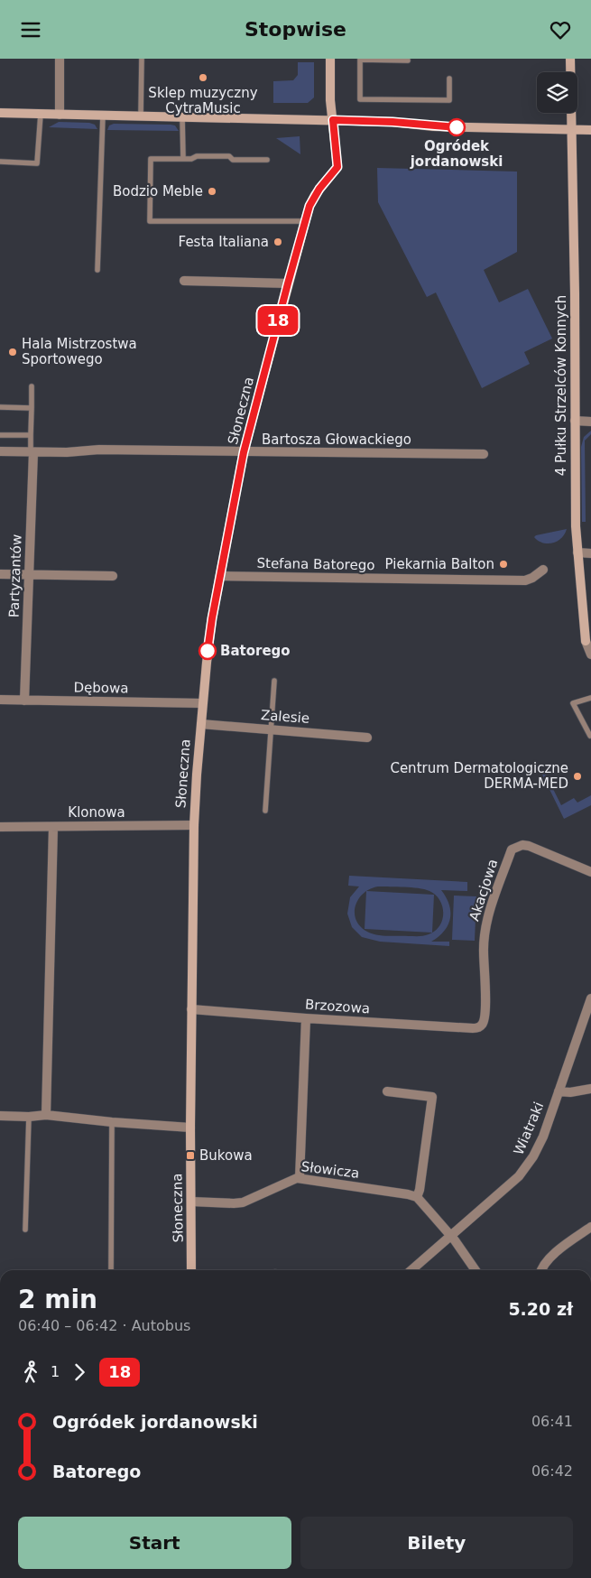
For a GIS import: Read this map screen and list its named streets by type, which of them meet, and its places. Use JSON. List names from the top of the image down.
{
  "streets": {
    "street": [
      "4 Pułku Strzelców Konnych",
      "Słoneczna",
      "Bartosza Głowackiego",
      "Stefana Batorego",
      "Partyzantów",
      "Dębowa",
      "Zalesie",
      "Klonowa",
      "Akacjowa",
      "Brzozowa",
      "Wiatraki",
      "Słowicza"
    ]
  },
  "crossings": [
    ["Słoneczna", "Bartosza Głowackiego"],
    ["Słoneczna", "Stefana Batorego"],
    ["Słoneczna", "Dębowa"],
    ["Słoneczna", "Zalesie"],
    ["Słoneczna", "Klonowa"],
    ["Słoneczna", "Brzozowa"],
    ["Słoneczna", "Słowicza"],
    ["Bartosza Głowackiego", "Partyzantów"],
    ["Partyzantów", "Dębowa"],
    ["Akacjowa", "Brzozowa"]
  ],
  "places": {
    "other": [
      "Sklep muzyczny CytraMusic",
      "Ogródek jordanowski",
      "Bodzio Meble",
      "Festa Italiana",
      "Hala Mistrzostwa Sportowego",
      "Piekarnia Balton",
      "Batorego",
      "Centrum Dermatologiczne DERMA-MED"
    ],
    "transit": ["Bukowa"]
  },
  "lines": ["bus line 18"],
  "page": {
    "header": "Stopwise",
    "on_map": "18",
    "heading": ["2 min", "06:40 – 06:42 · Autobus", "5.20 zł"],
    "legs": ["1", "18"],
    "list": [
      {
        "name": "Ogródek jordanowski",
        "value": "06:41"
      },
      {
        "name": "Batorego",
        "value": "06:42"
      }
    ],
    "buttons": ["Start", "Bilety"]
  }
}
